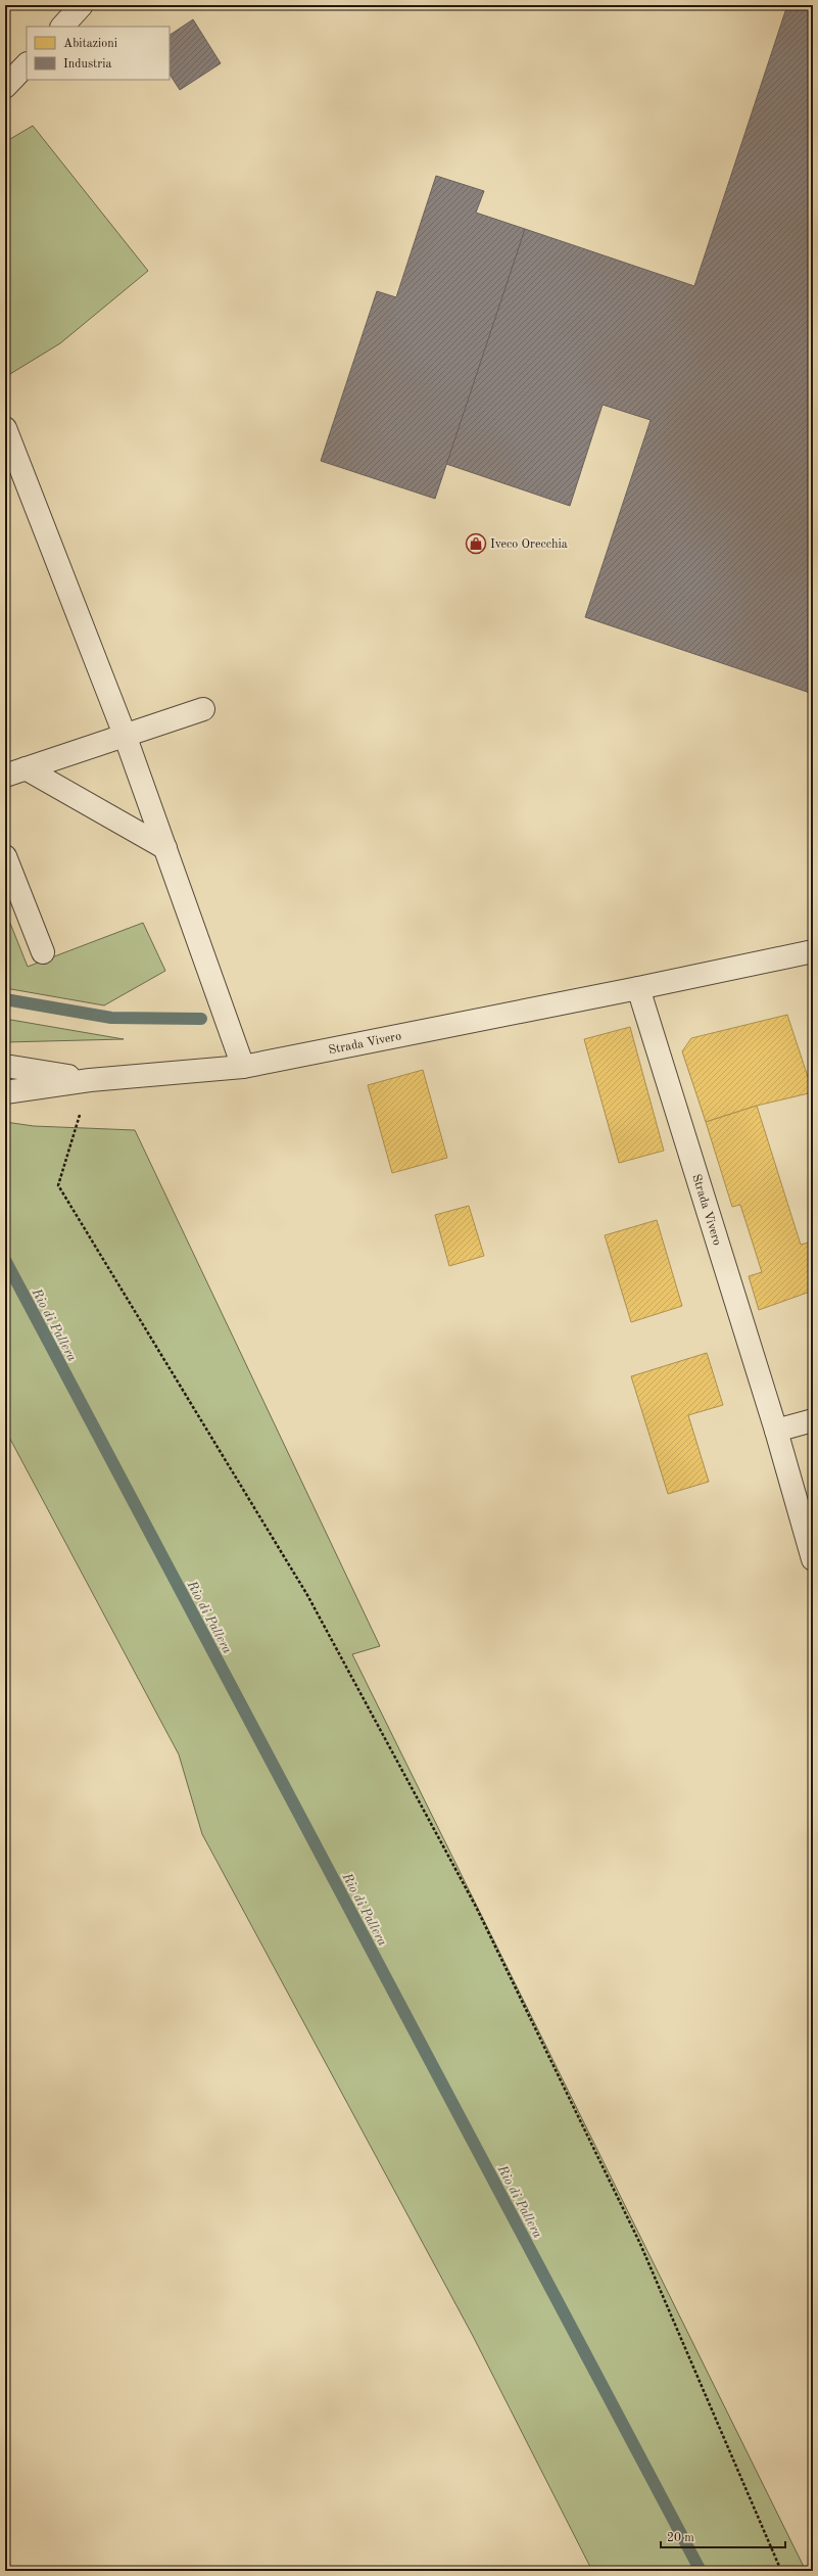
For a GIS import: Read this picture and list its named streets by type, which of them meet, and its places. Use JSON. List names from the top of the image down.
{
  "streets": {
    "street": ["Strada Vivero"]
  },
  "water": ["Rio di Pallera"],
  "places": {
    "shop": ["Iveco Orecchia"]
  },
  "legend": ["Abitazioni", "Industria"],
  "scale_bar": "20 m"
}
